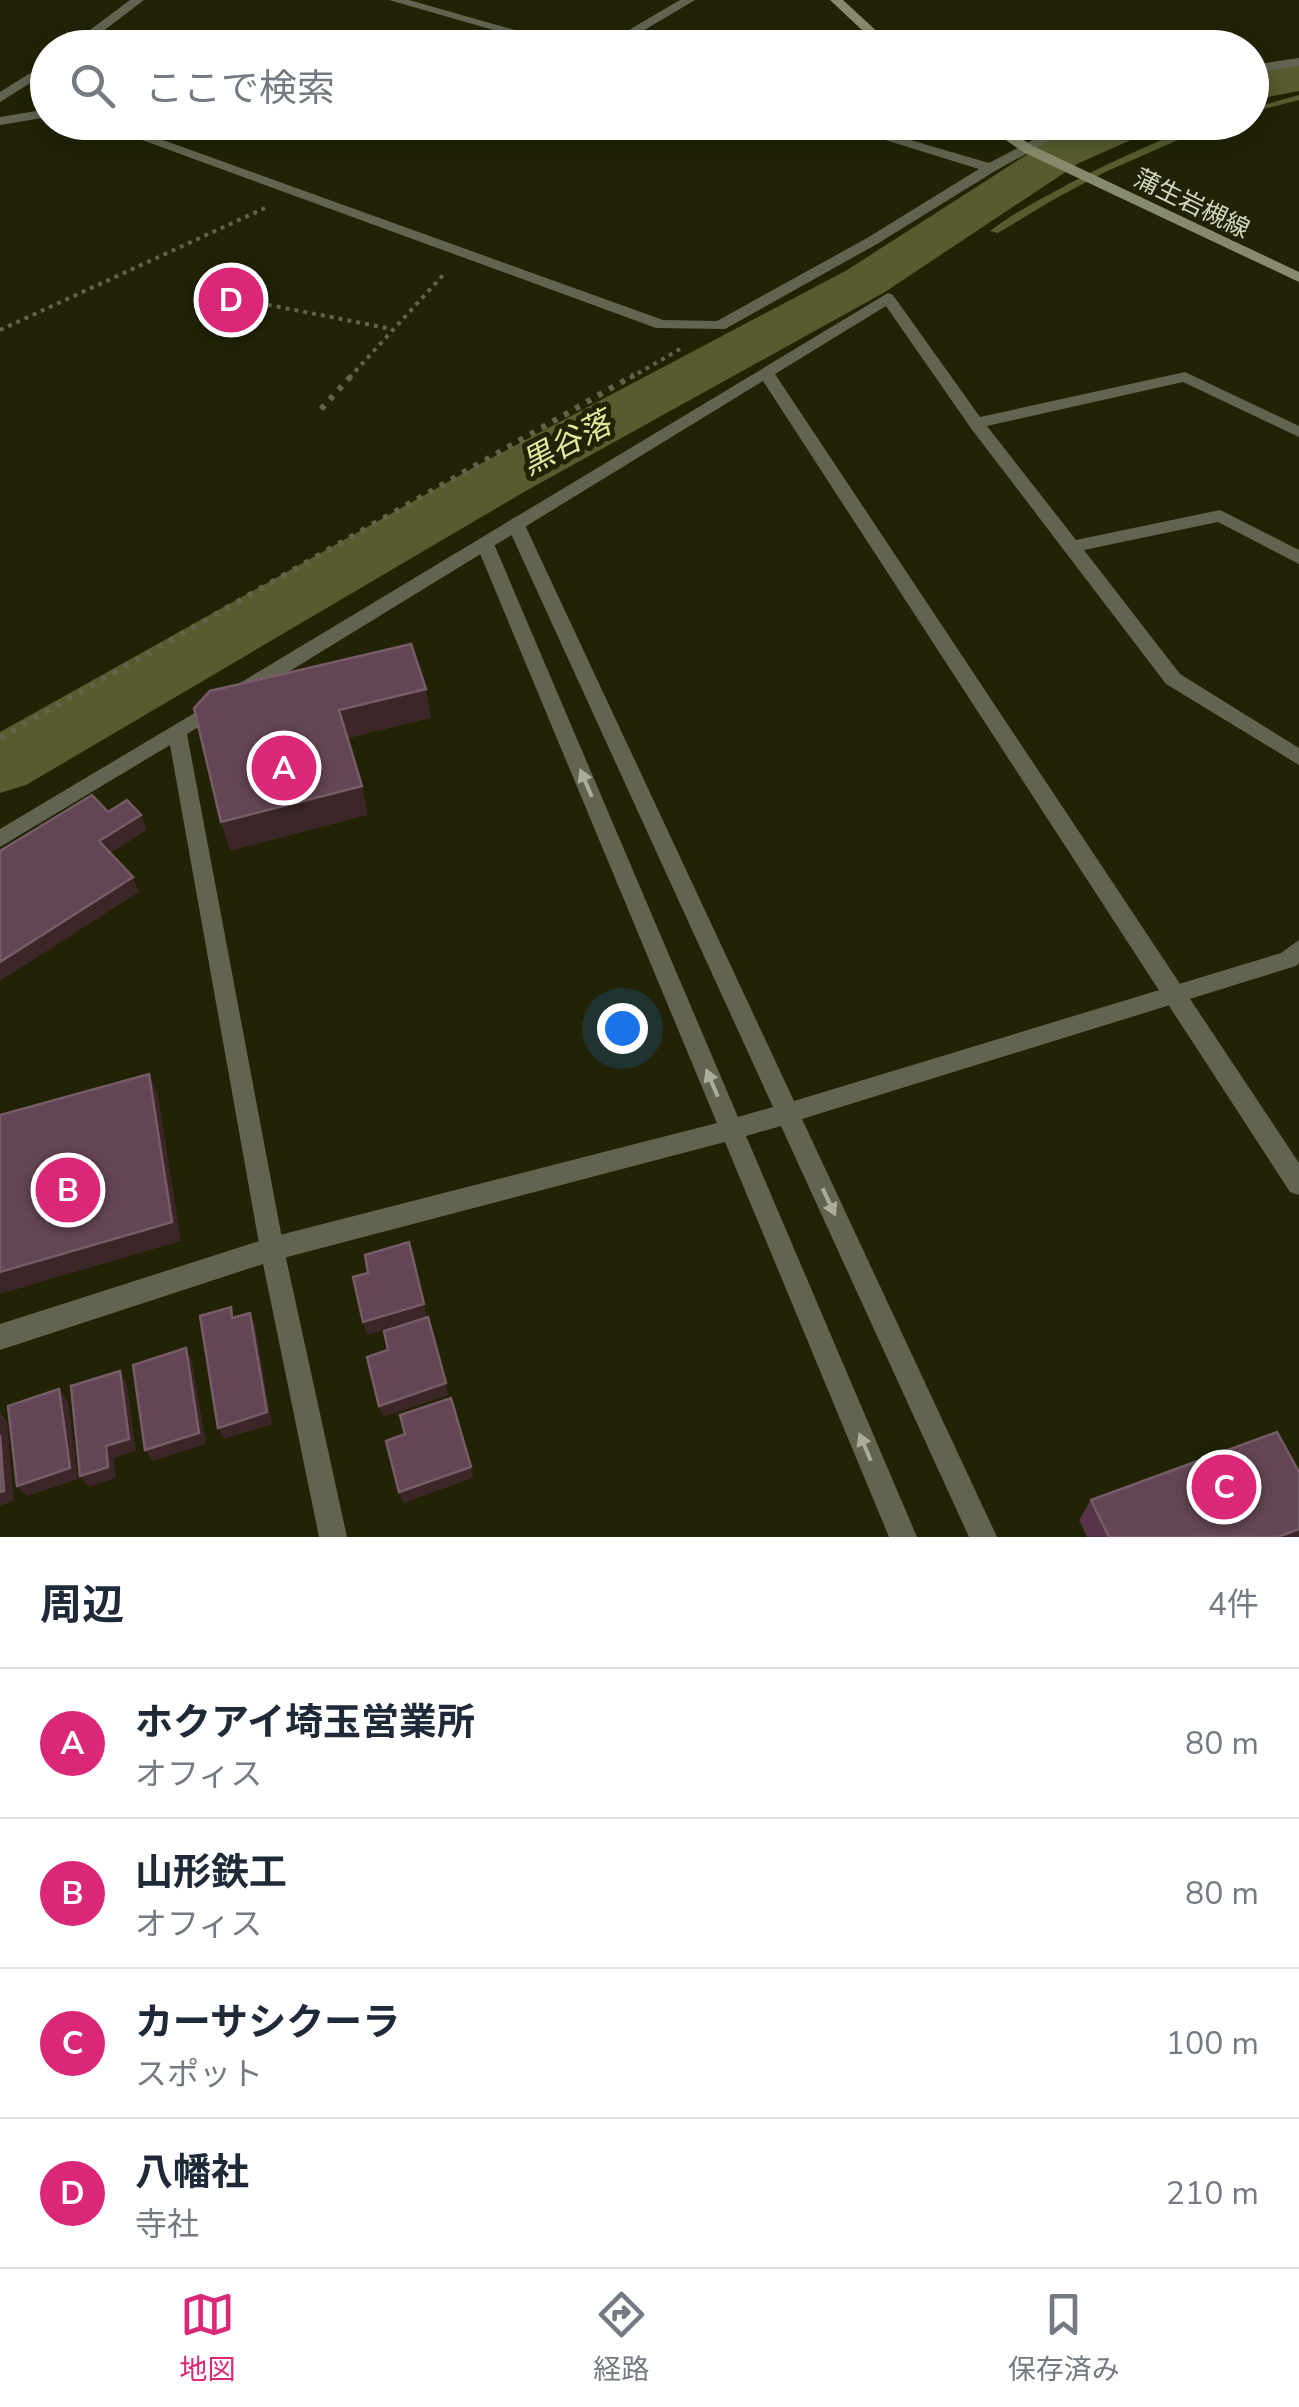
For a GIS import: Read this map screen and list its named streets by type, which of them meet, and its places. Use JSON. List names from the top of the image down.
{
  "streets": {
    "main road": ["蒲生岩槻線"]
  },
  "water": ["黒谷落"],
  "page": {
    "search": "ここで検索",
    "pins": [
      "D",
      "A",
      "B",
      "C"
    ],
    "heading": ["周辺", "4件"],
    "list": [
      {
        "mark": "A",
        "name": "ホクアイ埼玉営業所",
        "note": "オフィス",
        "value": "80 m"
      },
      {
        "mark": "B",
        "name": "山形鉄工",
        "note": "オフィス",
        "value": "80 m"
      },
      {
        "mark": "C",
        "name": "カーサシクーラ",
        "note": "スポット",
        "value": "100 m"
      },
      {
        "mark": "D",
        "name": "八幡社",
        "note": "寺社",
        "value": "210 m"
      }
    ],
    "nav": ["地図", "経路", "保存済み"]
  }
}
